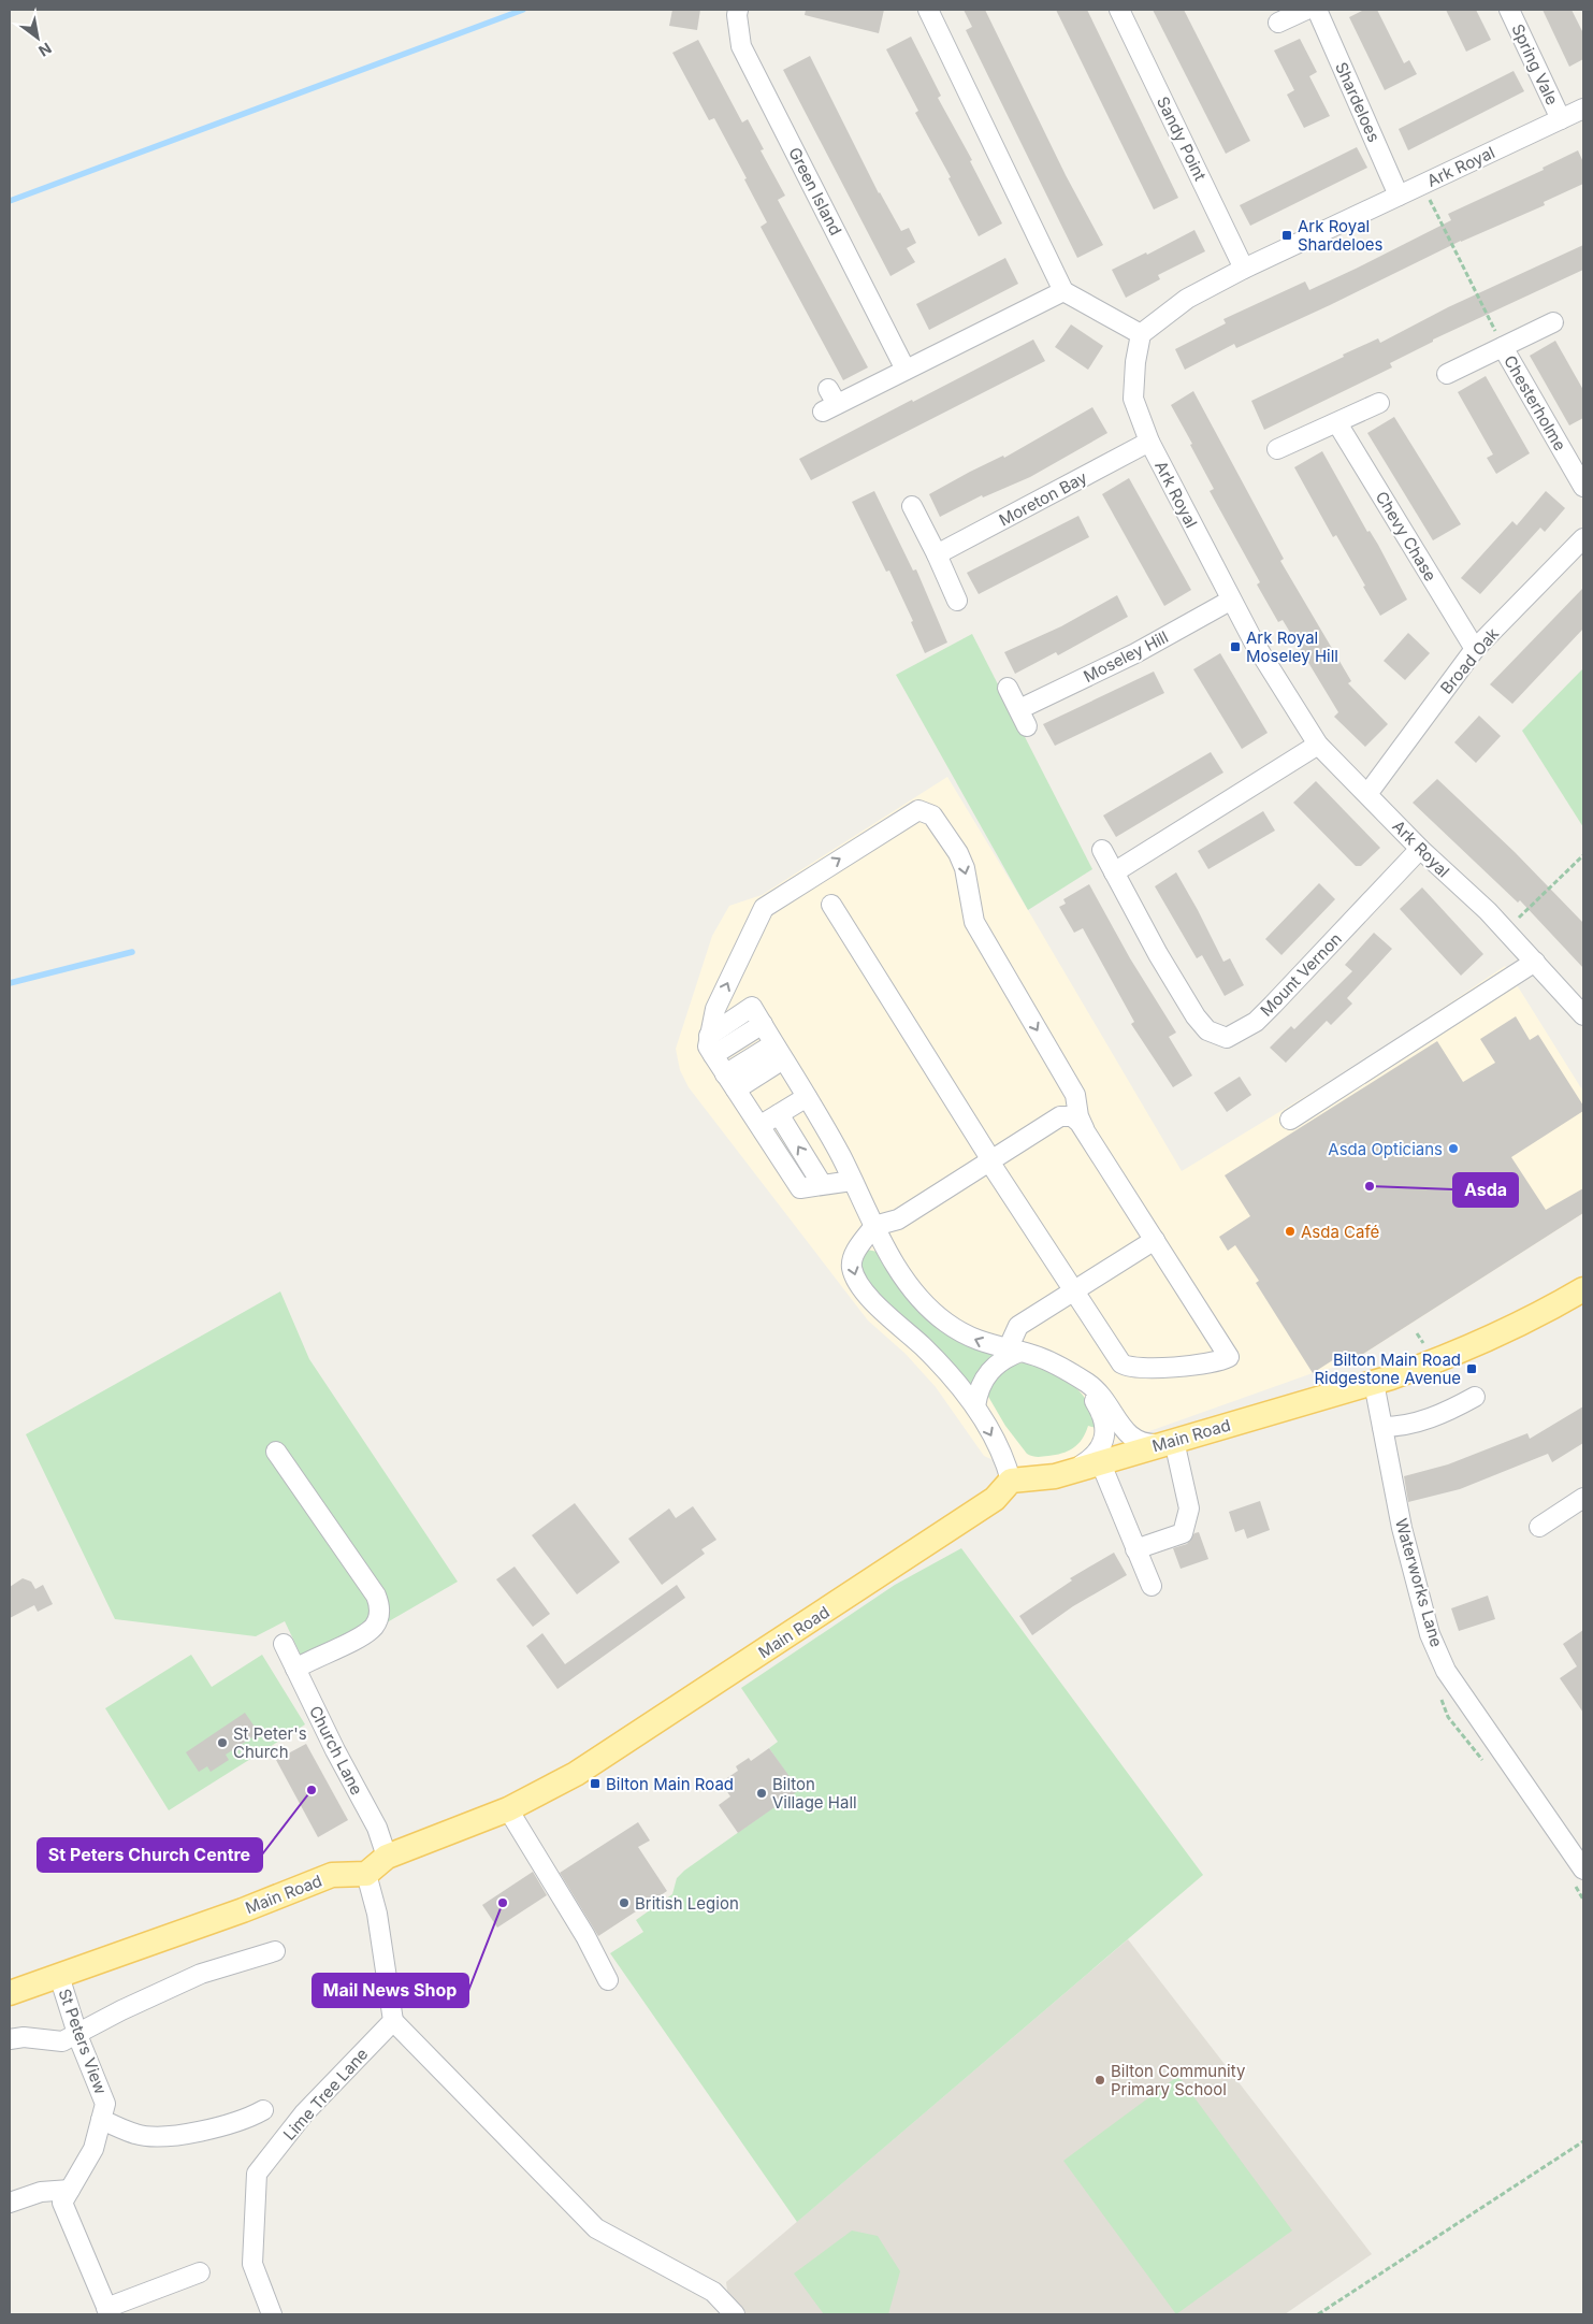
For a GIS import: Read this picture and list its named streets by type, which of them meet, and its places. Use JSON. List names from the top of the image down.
{
  "streets": {
    "main road": ["Main Road"],
    "street": [
      "Spring Vale",
      "Shardeloes",
      "Sandy Point",
      "Ark Royal",
      "Green Island",
      "Chesterholme",
      "Moreton Bay",
      "Chevy Chase",
      "Moseley Hill",
      "Broad Oak",
      "Mount Vernon",
      "Waterworks Lane",
      "Church Lane",
      "St Peters View",
      "Lime Tree Lane"
    ]
  },
  "crossings": [
    ["Spring Vale", "Ark Royal"],
    ["Shardeloes", "Ark Royal"],
    ["Sandy Point", "Ark Royal"],
    ["Ark Royal", "Moreton Bay"],
    ["Ark Royal", "Moseley Hill"],
    ["Ark Royal", "Broad Oak"],
    ["Ark Royal", "Mount Vernon"],
    ["Chevy Chase", "Broad Oak"],
    ["Main Road", "Waterworks Lane"],
    ["Main Road", "Church Lane"],
    ["Main Road", "St Peters View"]
  ],
  "places": {
    "transit": [
      "Ark Royal Shardeloes",
      "Ark Royal Moseley Hill",
      "Bilton Main Road Ridgestone Avenue",
      "Bilton Main Road"
    ],
    "other": [
      "Asda Opticians",
      "Asda",
      "Asda Café",
      "St Peter's Church",
      "St Peters Church Centre",
      "Bilton Village Hall",
      "Mail News Shop",
      "British Legion",
      "Bilton Community Primary School"
    ]
  },
  "north": "bottom right"
}
